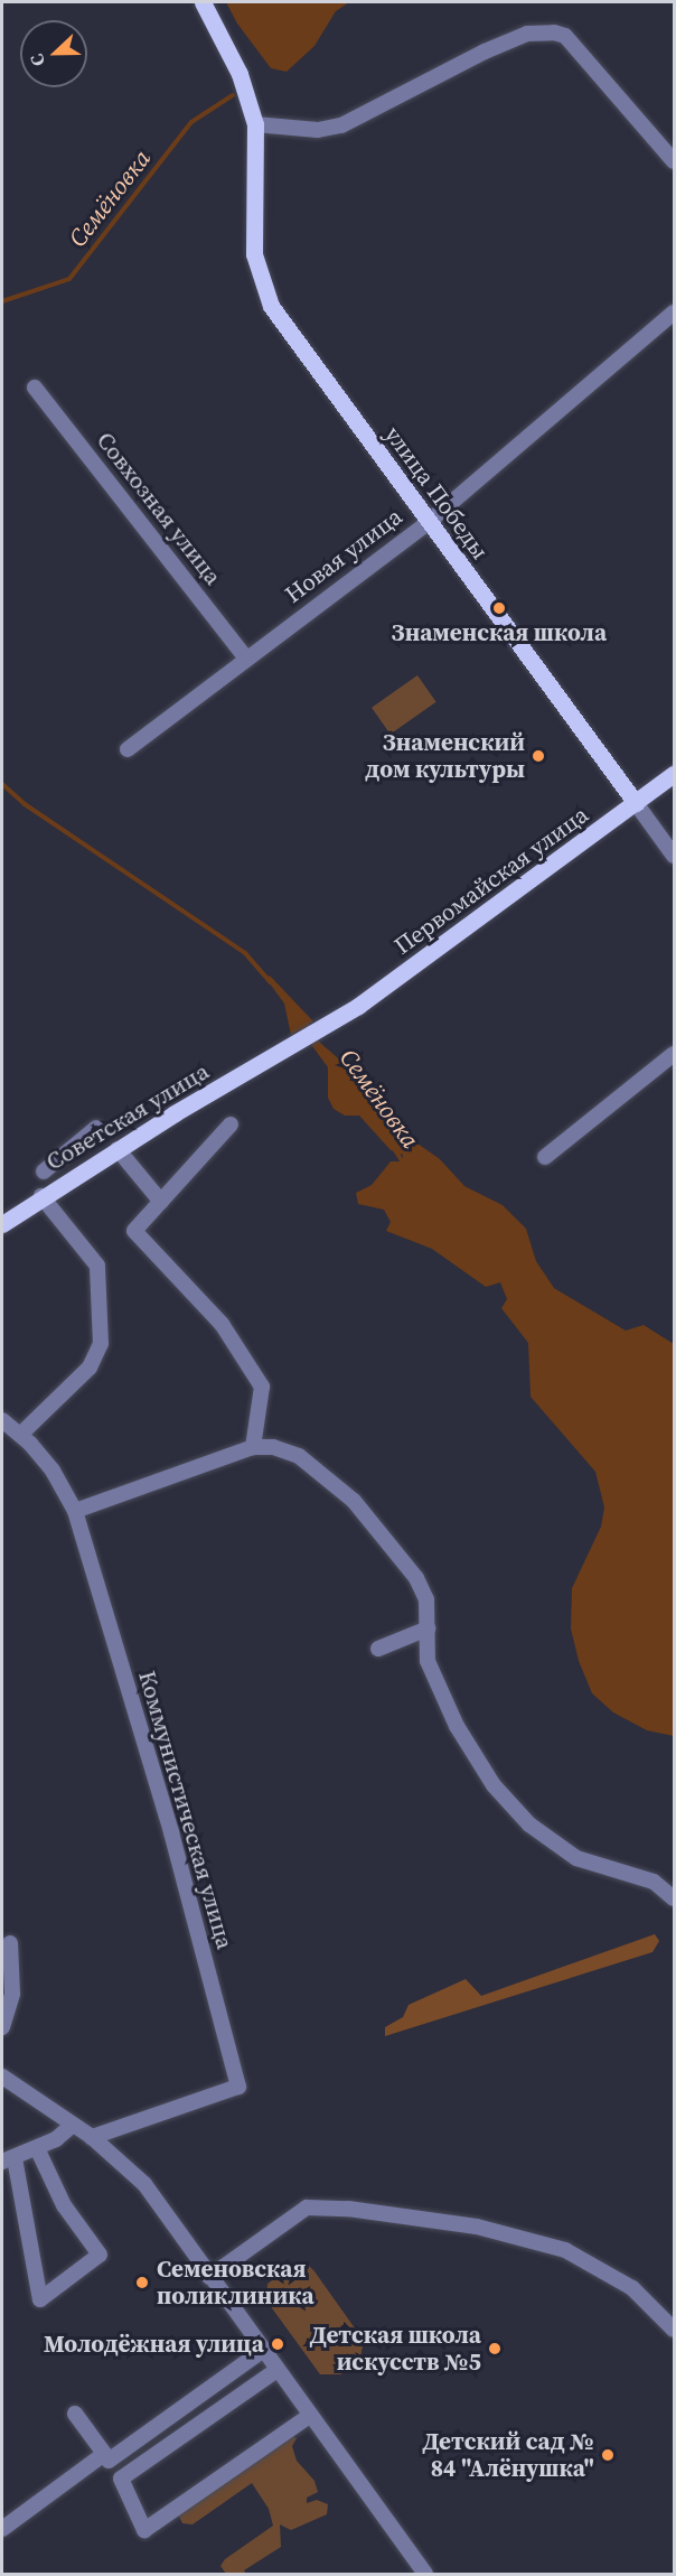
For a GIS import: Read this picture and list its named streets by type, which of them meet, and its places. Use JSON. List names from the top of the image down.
{
  "streets": {
    "main road": ["улица Победы", "Первомайская улица", "Советская улица"],
    "street": ["Совхозная улица", "Новая улица", "Коммунистическая улица"]
  },
  "crossings": [
    ["улица Победы", "Новая улица"],
    ["улица Победы", "Первомайская улица"],
    ["Совхозная улица", "Новая улица"],
    ["Первомайская улица", "Советская улица"]
  ],
  "water": ["Семёновка"],
  "places": [
    "Знаменская школа",
    "Знаменский дом культуры",
    "Семеновская поликлиника",
    "Молодёжная улица",
    "Детская школа искусств №5",
    "Детский сад № 84 \"Алёнушка\""
  ],
  "north": "left"
}
